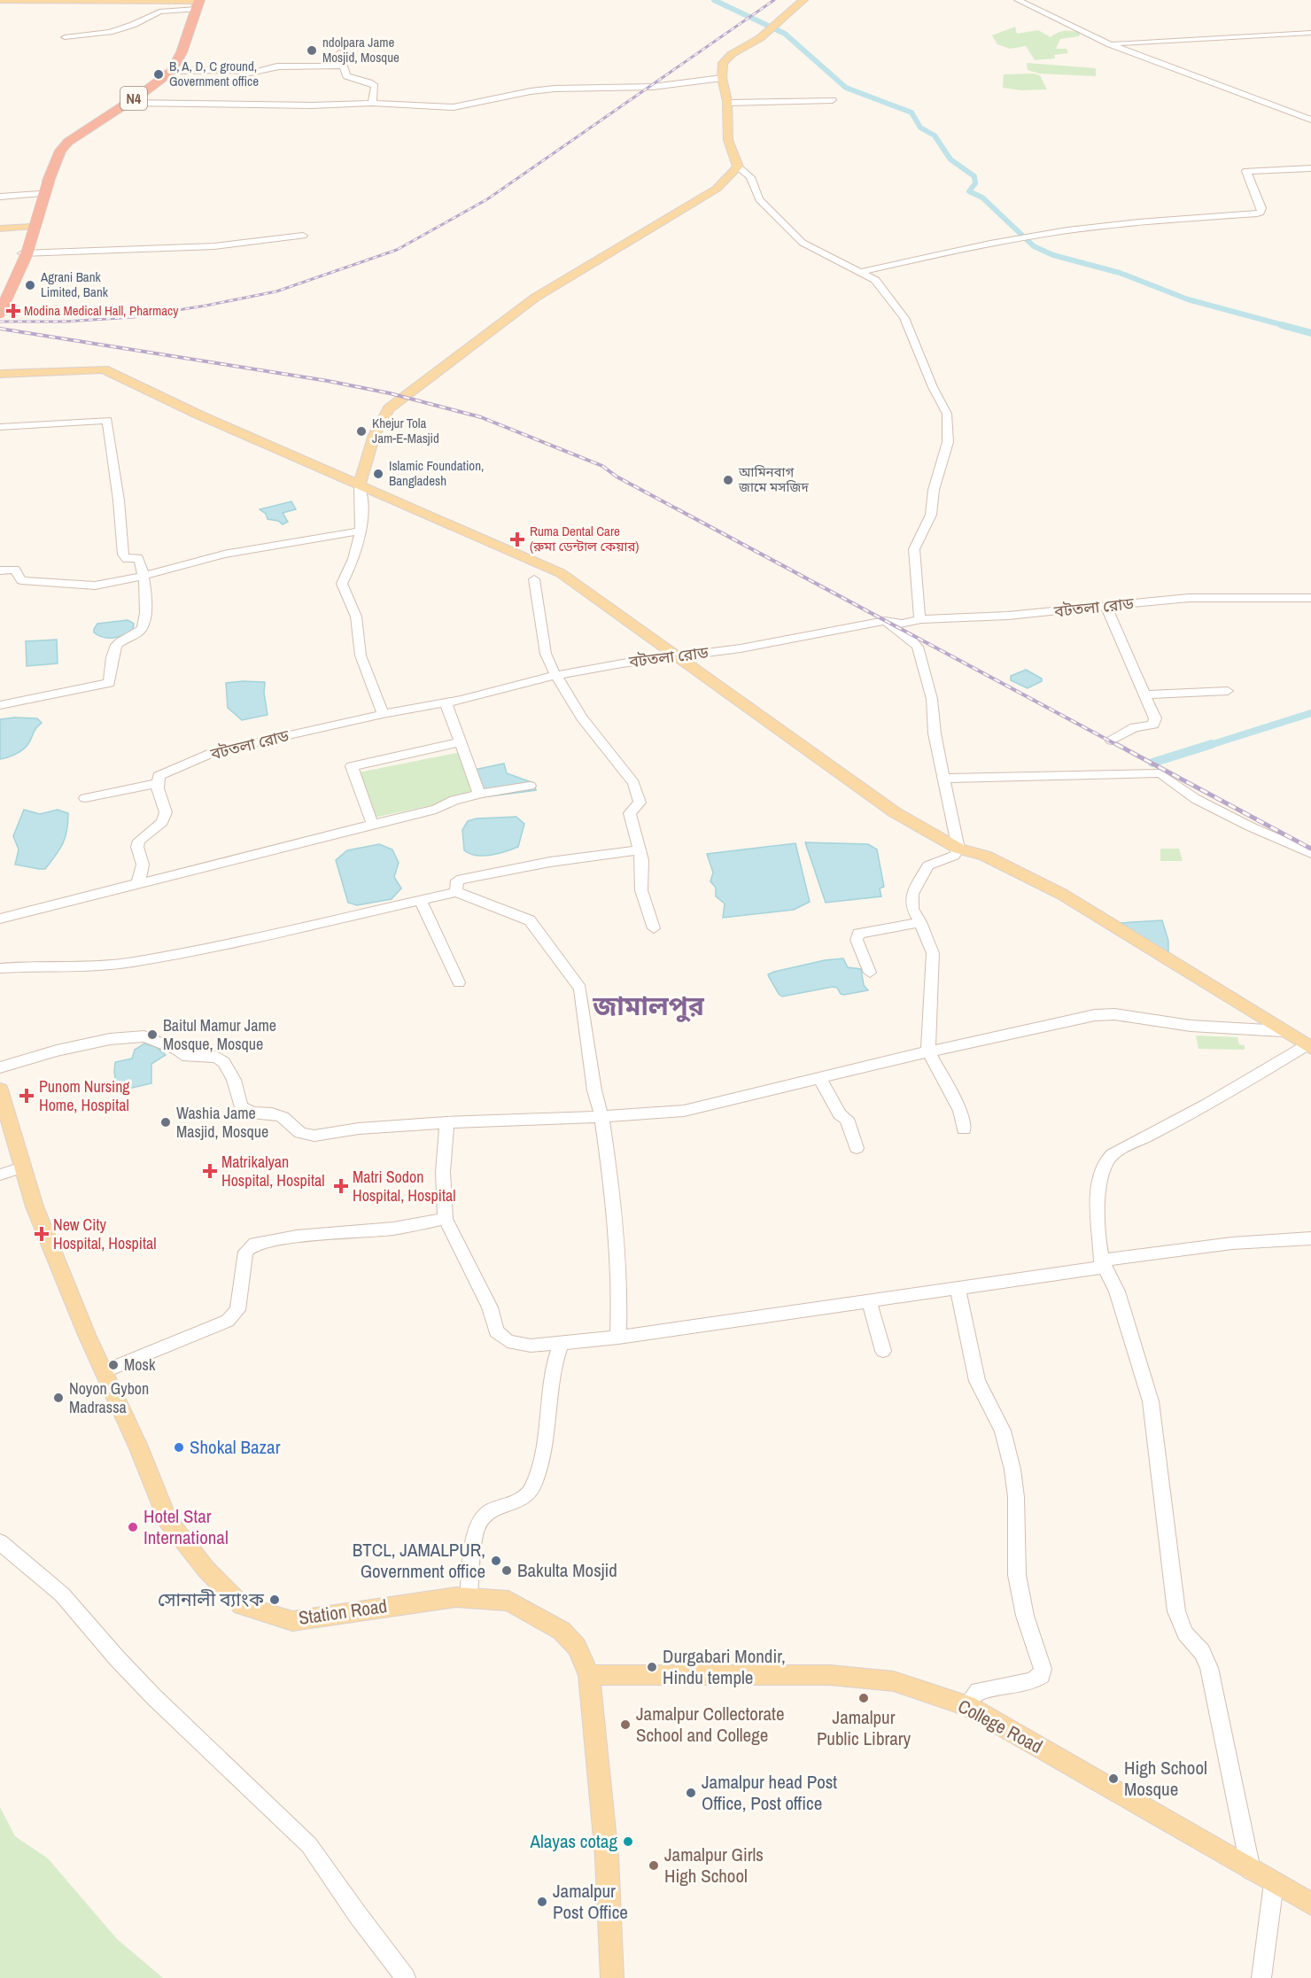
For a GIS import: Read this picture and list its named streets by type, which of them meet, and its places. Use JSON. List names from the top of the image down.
{
  "streets": {
    "highway": ["N4"],
    "main road": ["Station Road", "College Road"],
    "street": ["বটতলা রোড"]
  },
  "crossings": [
    ["Station Road", "College Road"]
  ],
  "districts": ["জামালপুর"],
  "places": {
    "other": [
      "ndolpara Jame Mosjid, Mosque",
      "B, A, D, C ground, Government office",
      "Agrani Bank Limited, Bank",
      "Khejur Tola Jam-E-Masjid",
      "Islamic Foundation, Bangladesh",
      "আমিনবাগ জামে মসজিদ",
      "Baitul Mamur Jame Mosque, Mosque",
      "Washia Jame Masjid, Mosque",
      "Mosk",
      "Noyon Gybon Madrassa",
      "Shokal Bazar",
      "Hotel Star International",
      "BTCL, JAMALPUR, Government office",
      "Bakulta Mosjid",
      "সোনালী ব্যাংক",
      "Durgabari Mondir, Hindu temple",
      "Jamalpur Public Library",
      "Jamalpur Collectorate School and College",
      "High School Mosque",
      "Jamalpur head Post Office, Post office",
      "Alayas cotag",
      "Jamalpur Girls High School",
      "Jamalpur Post Office"
    ],
    "health": [
      "Modina Medical Hall, Pharmacy",
      "Ruma Dental Care (রুমা ডেন্টাল কেয়ার)",
      "Punom Nursing Home, Hospital",
      "Matrikalyan Hospital, Hospital",
      "Matri Sodon Hospital, Hospital",
      "New City Hospital, Hospital"
    ]
  }
}
